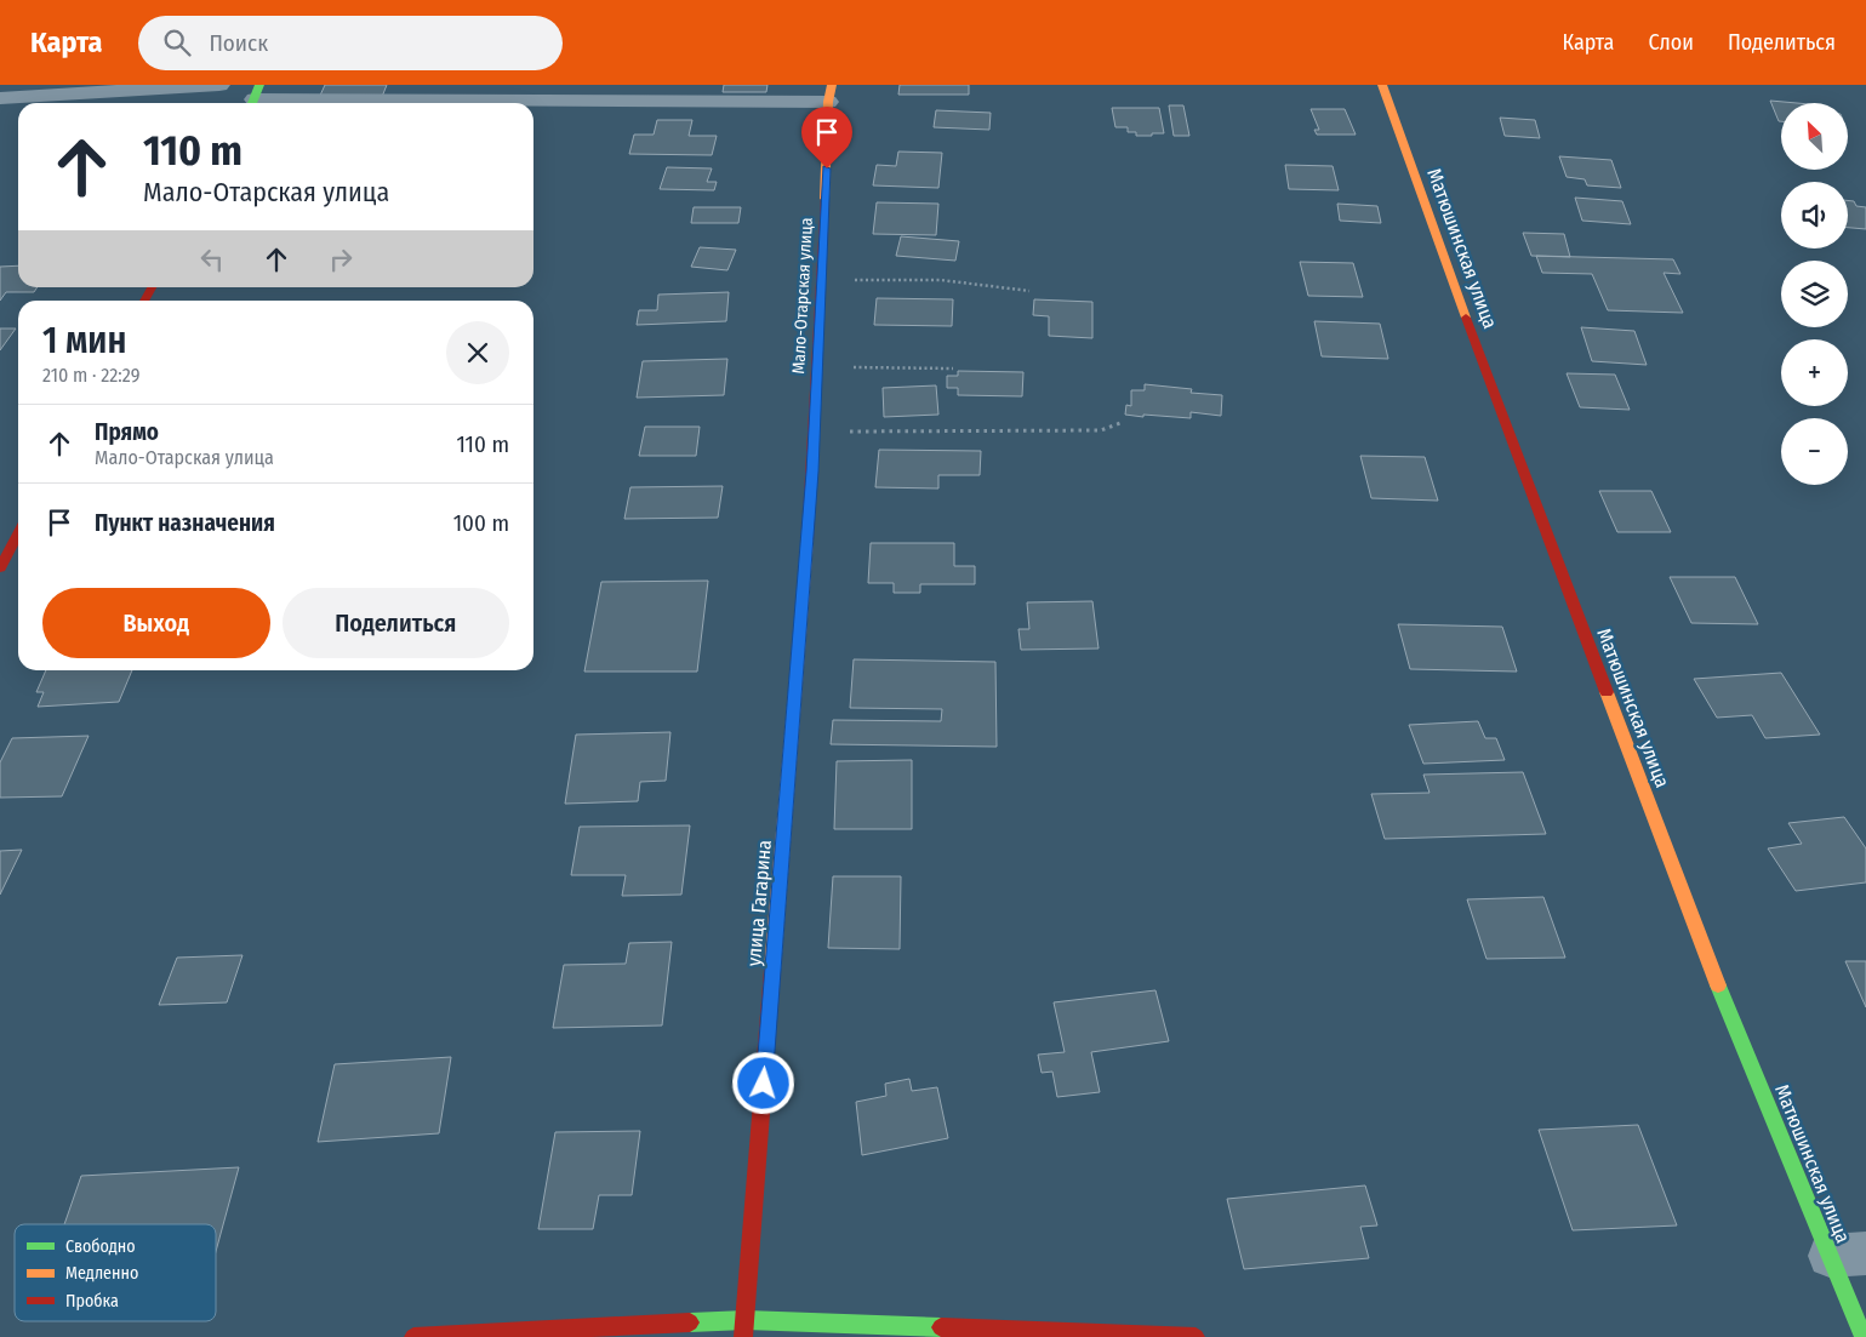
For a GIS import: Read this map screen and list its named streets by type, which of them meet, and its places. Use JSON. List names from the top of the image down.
{
  "streets": {
    "street": ["Матюшинская улица", "Мало-Отарская улица", "улица Гагарина"]
  },
  "crossings": [
    ["Мало-Отарская улица", "улица Гагарина"]
  ],
  "legend": ["Свободно", "Медленно", "Пробка"],
  "north": "top left",
  "page": {
    "header": "Карта",
    "search": "Поиск",
    "nav": ["Карта", "Слои", "Поделиться"],
    "map_buttons": ["+", "−"],
    "turn": ["110 m", "Мало-Отарская улица"],
    "heading": ["1 мин", "210 m · 22:29"],
    "list": [
      {
        "name": "Прямо",
        "note": "Мало-Отарская улица",
        "value": "110 m"
      },
      {
        "name": "Пункт назначения",
        "value": "100 m"
      }
    ],
    "buttons": ["Выход", "Поделиться"]
  }
}
